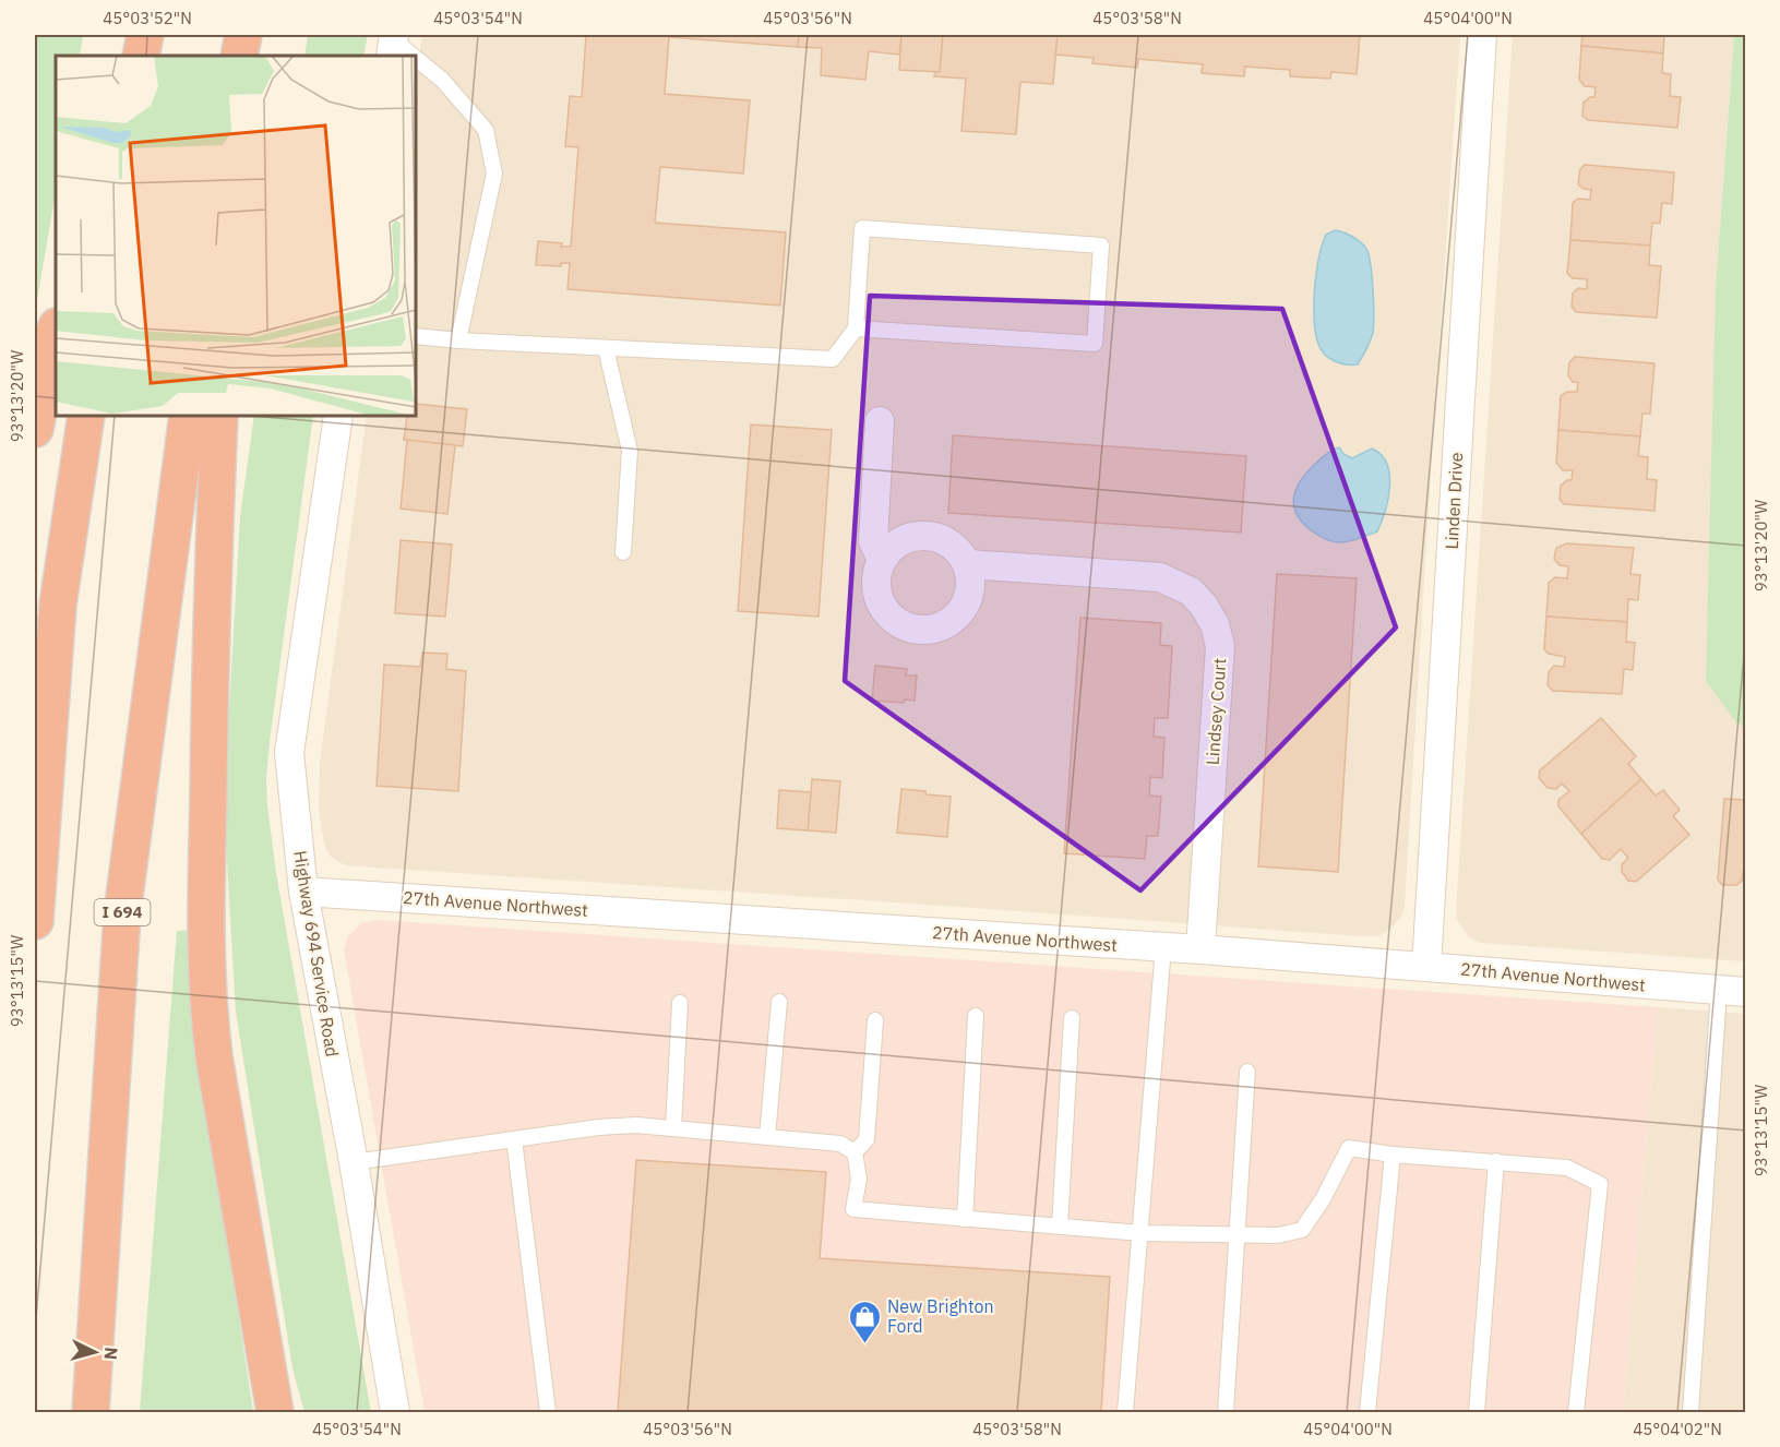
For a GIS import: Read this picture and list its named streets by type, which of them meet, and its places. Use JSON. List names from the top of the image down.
{
  "streets": {
    "highway": ["I 694"],
    "street": [
      "Linden Drive",
      "Lindsey Court",
      "27th Avenue Northwest",
      "Highway 694 Service Road"
    ]
  },
  "crossings": [
    ["Linden Drive", "27th Avenue Northwest"],
    ["Lindsey Court", "27th Avenue Northwest"],
    ["27th Avenue Northwest", "Highway 694 Service Road"]
  ],
  "places": {
    "shop": ["New Brighton Ford"]
  },
  "north": "right",
  "coordinates": [
    "45°03'52\"N",
    "45°03'54\"N",
    "45°03'56\"N",
    "45°03'58\"N",
    "45°04'00\"N",
    "93°13'20\"W",
    "93°13'15\"W",
    "45°04'02\"N"
  ]
}
